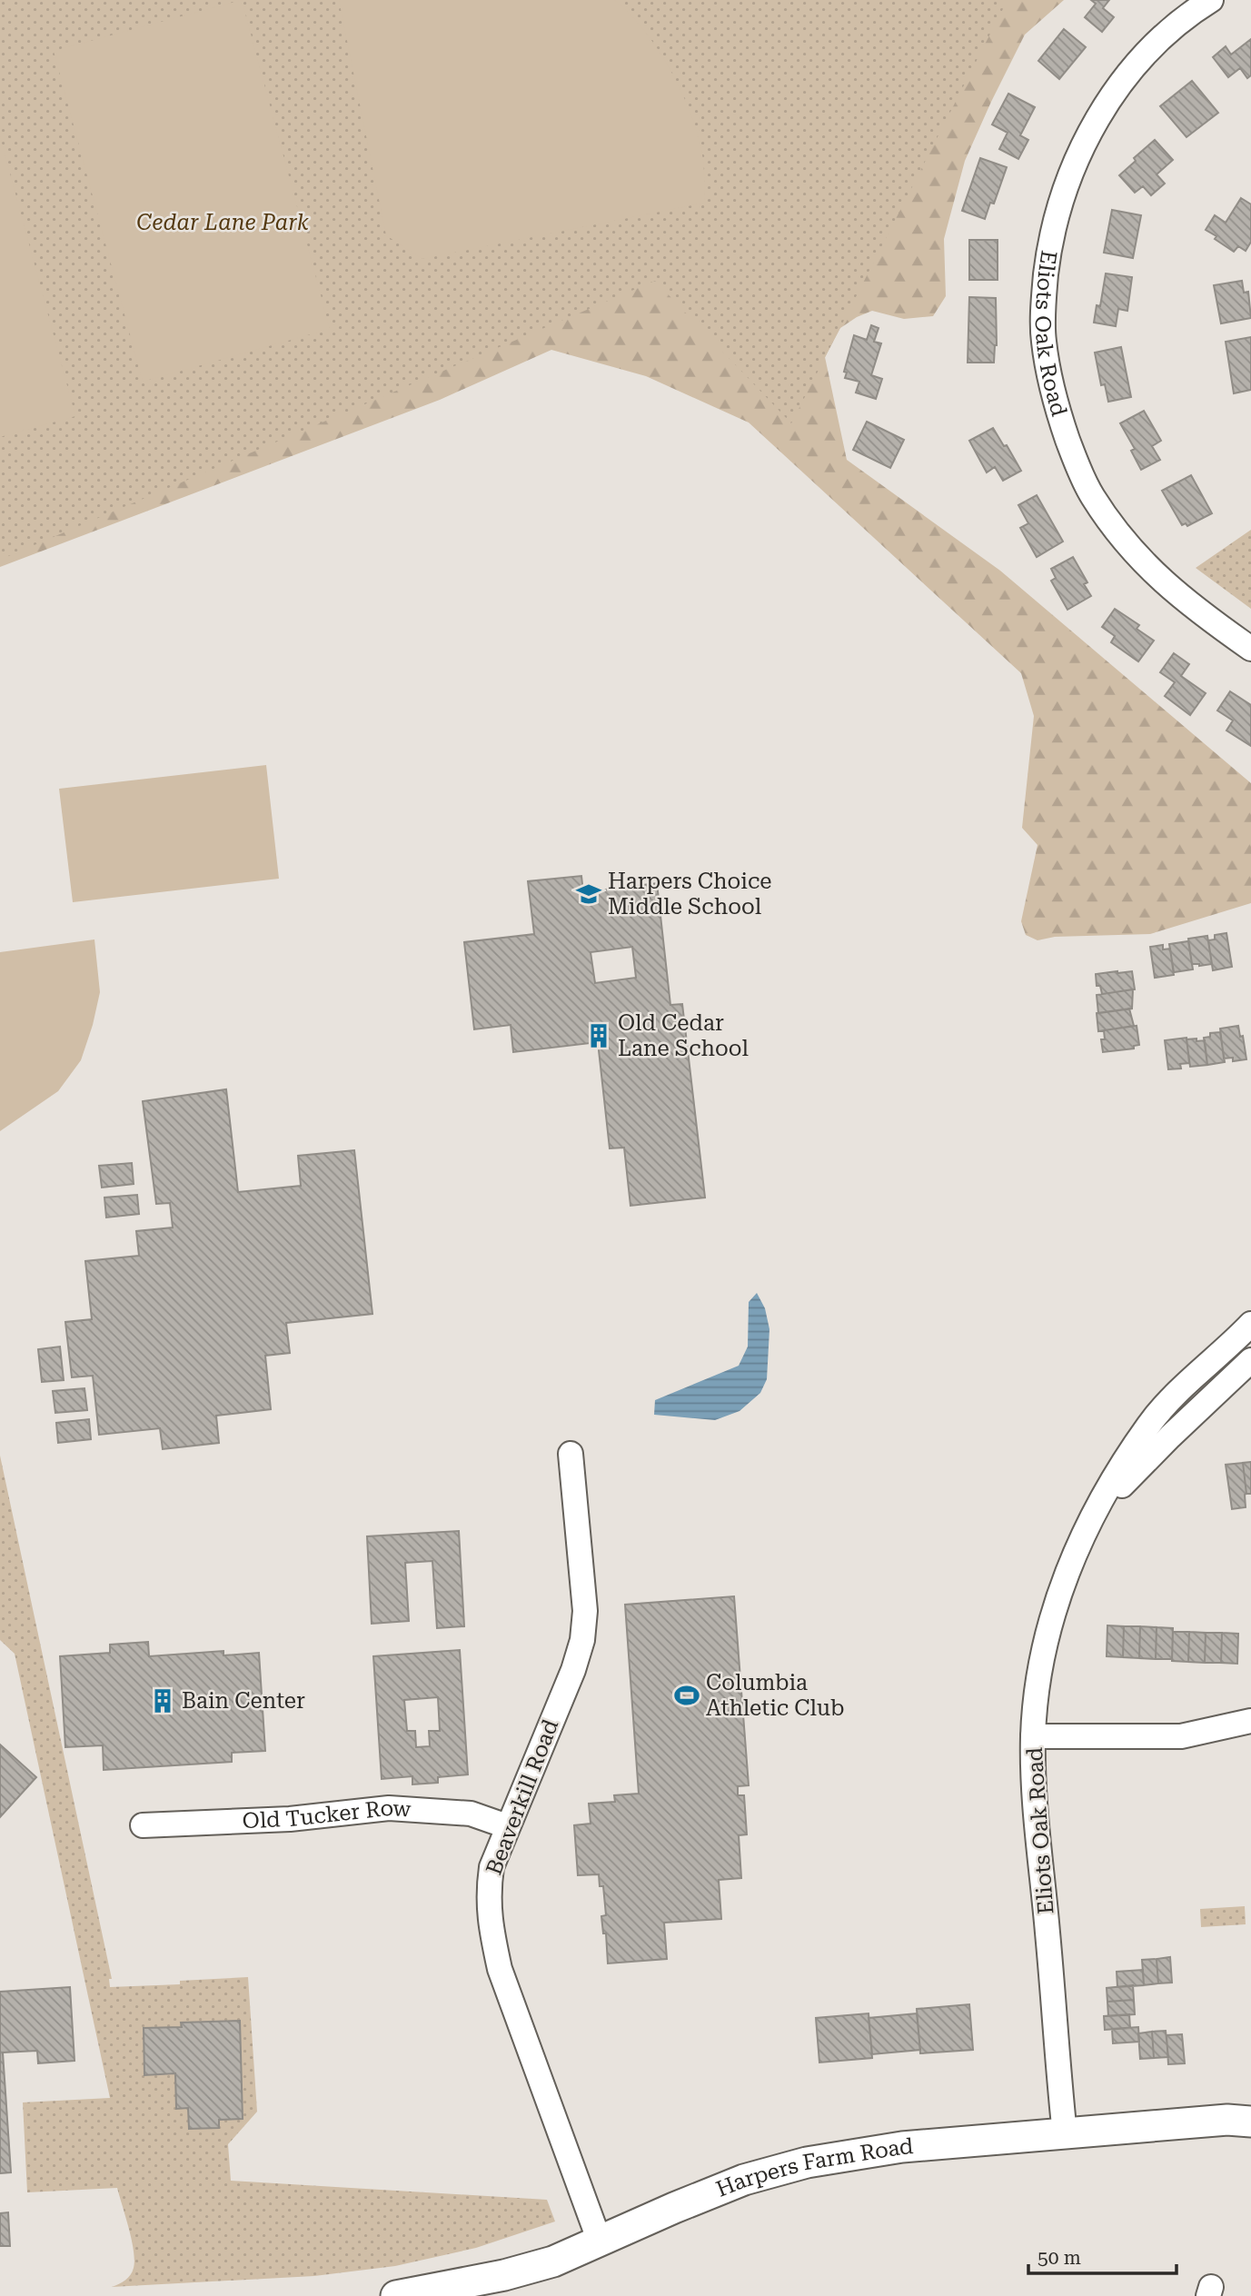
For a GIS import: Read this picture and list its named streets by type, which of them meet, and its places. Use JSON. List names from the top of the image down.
{
  "streets": {
    "main road": ["Harpers Farm Road"],
    "street": ["Eliots Oak Road", "Beaverkill Road", "Old Tucker Row"]
  },
  "crossings": [
    ["Eliots Oak Road", "Harpers Farm Road"],
    ["Beaverkill Road", "Old Tucker Row"],
    ["Beaverkill Road", "Harpers Farm Road"]
  ],
  "parks": ["Cedar Lane Park"],
  "places": {
    "school or university": ["Harpers Choice Middle School"],
    "building": ["Old Cedar Lane School", "Bain Center"],
    "sports": ["Columbia Athletic Club"]
  },
  "scale_bar": "50 m"
}
